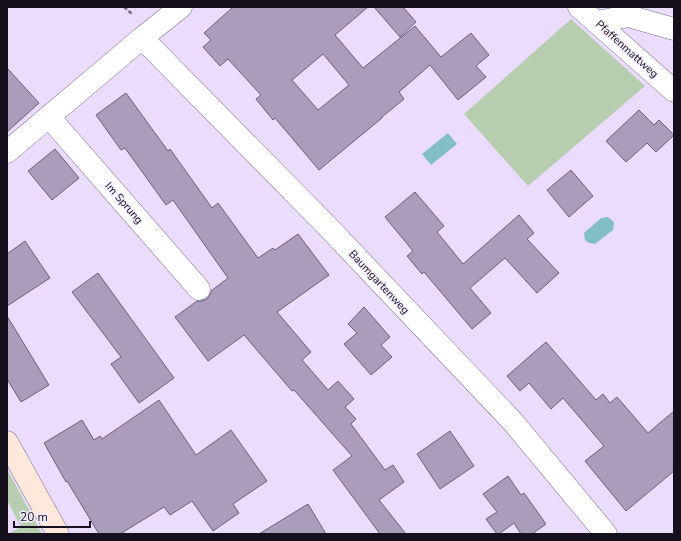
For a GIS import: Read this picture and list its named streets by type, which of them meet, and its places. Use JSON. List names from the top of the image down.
{
  "streets": {
    "street": ["Pfaffenmattweg", "Im Sprung", "Baumgartenweg"]
  },
  "scale_bar": "20 m"
}
